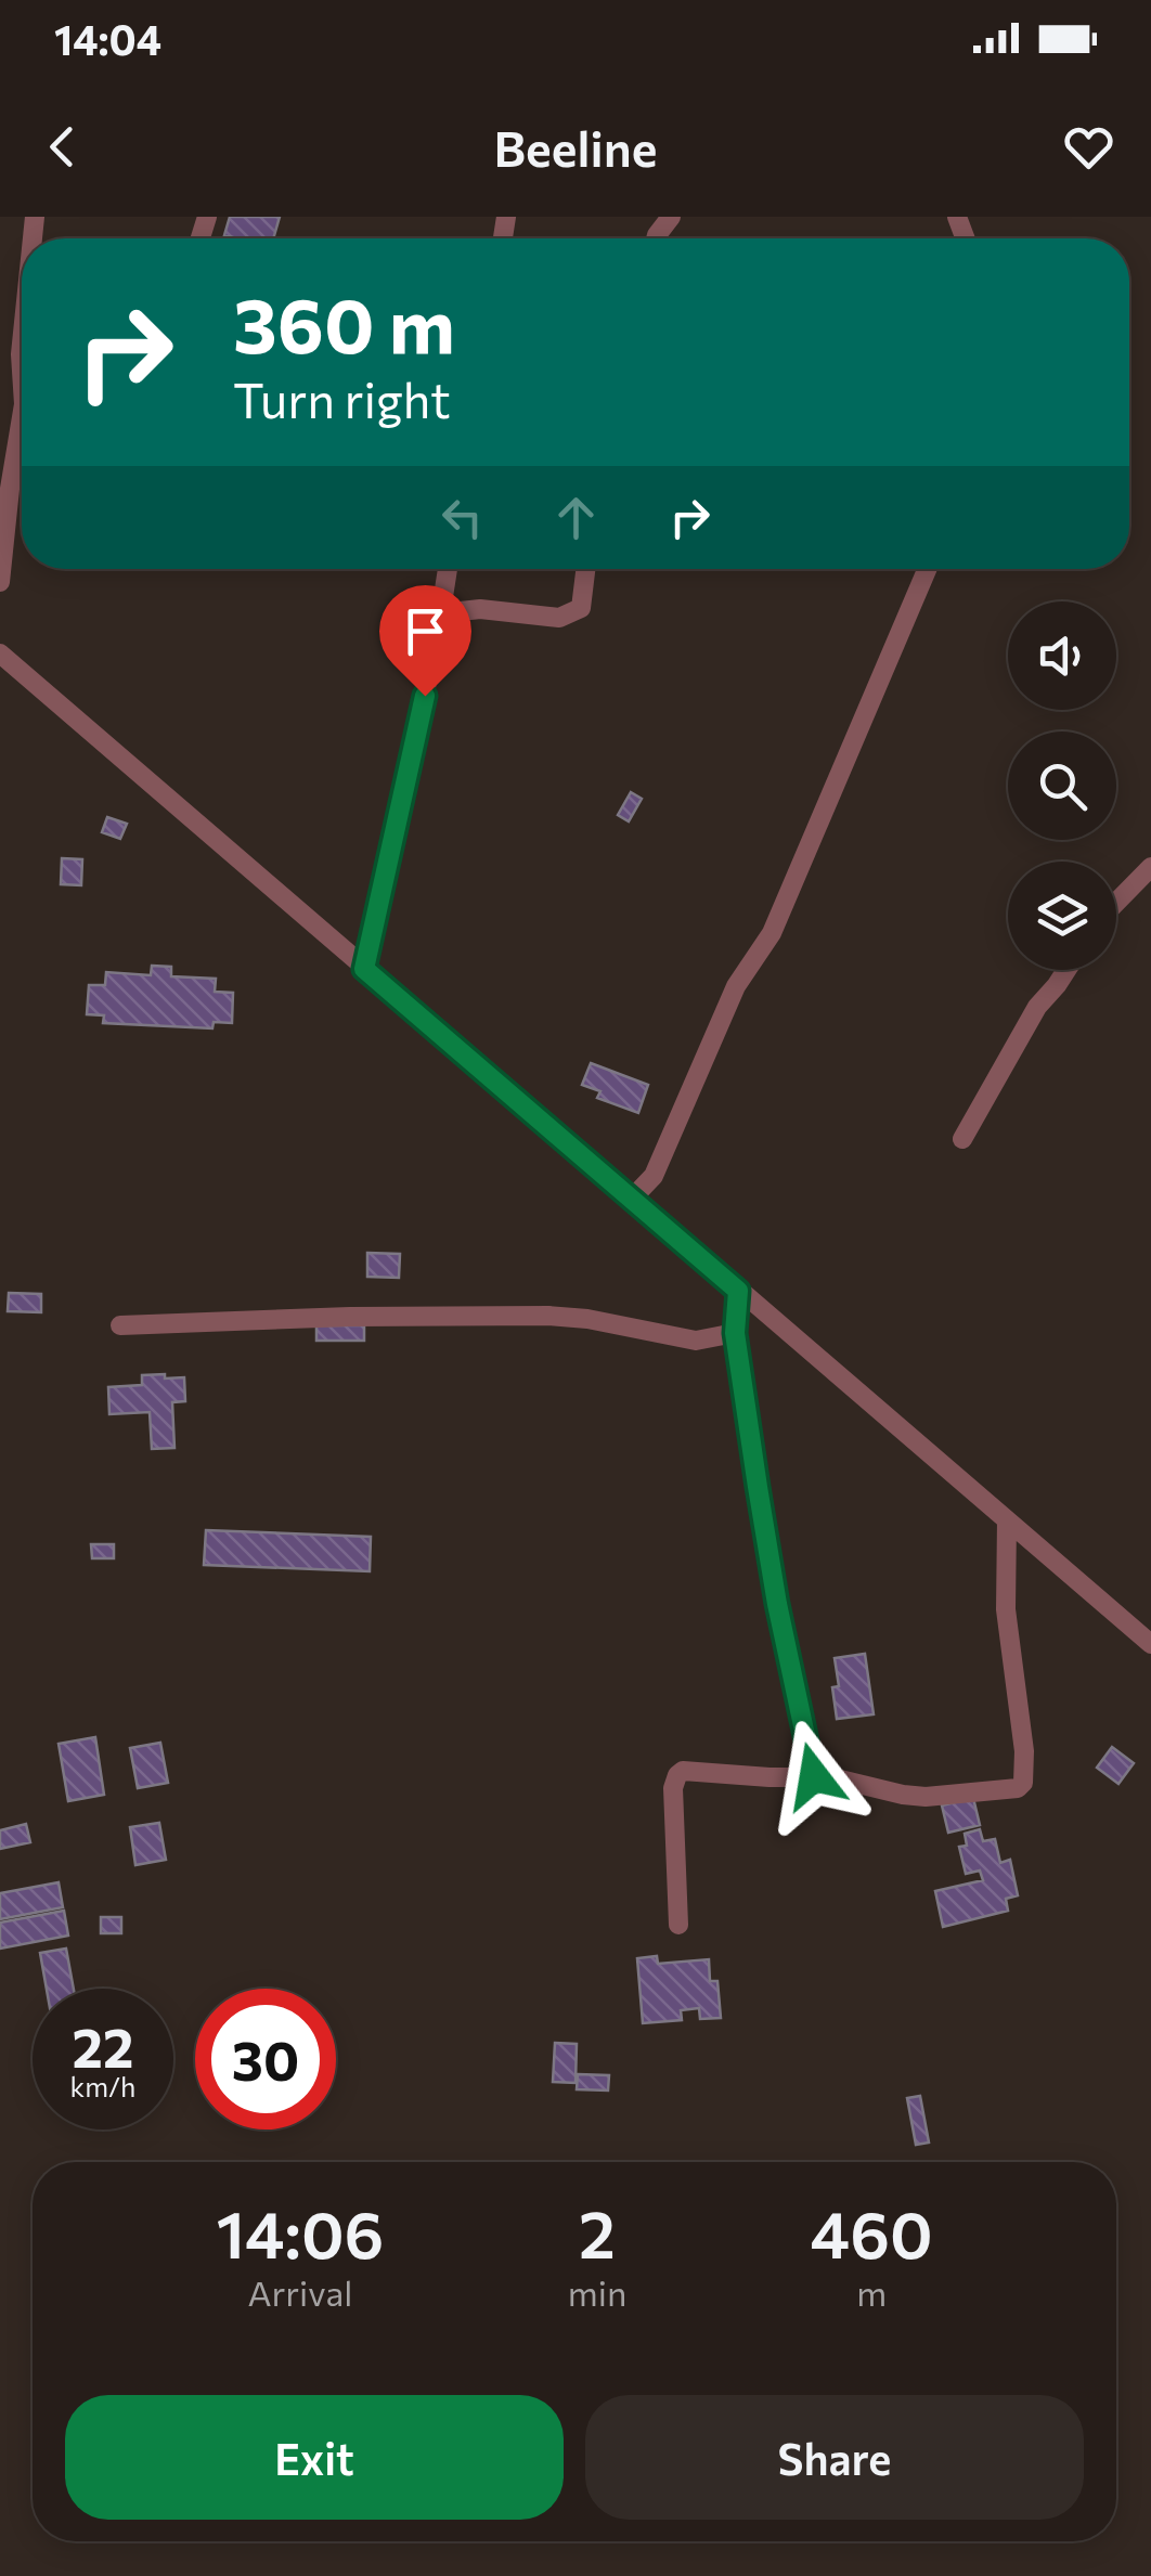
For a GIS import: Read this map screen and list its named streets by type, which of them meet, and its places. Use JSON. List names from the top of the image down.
{
  "page": {
    "status": "14:04",
    "header": "Beeline",
    "turn": ["360 m", "Turn right"],
    "speed": "22 km/h",
    "limit": "30",
    "eta": [
      "14:06",
      "Arrival",
      "2",
      "min",
      "460",
      "m"
    ],
    "buttons": ["Exit", "Share"]
  }
}
